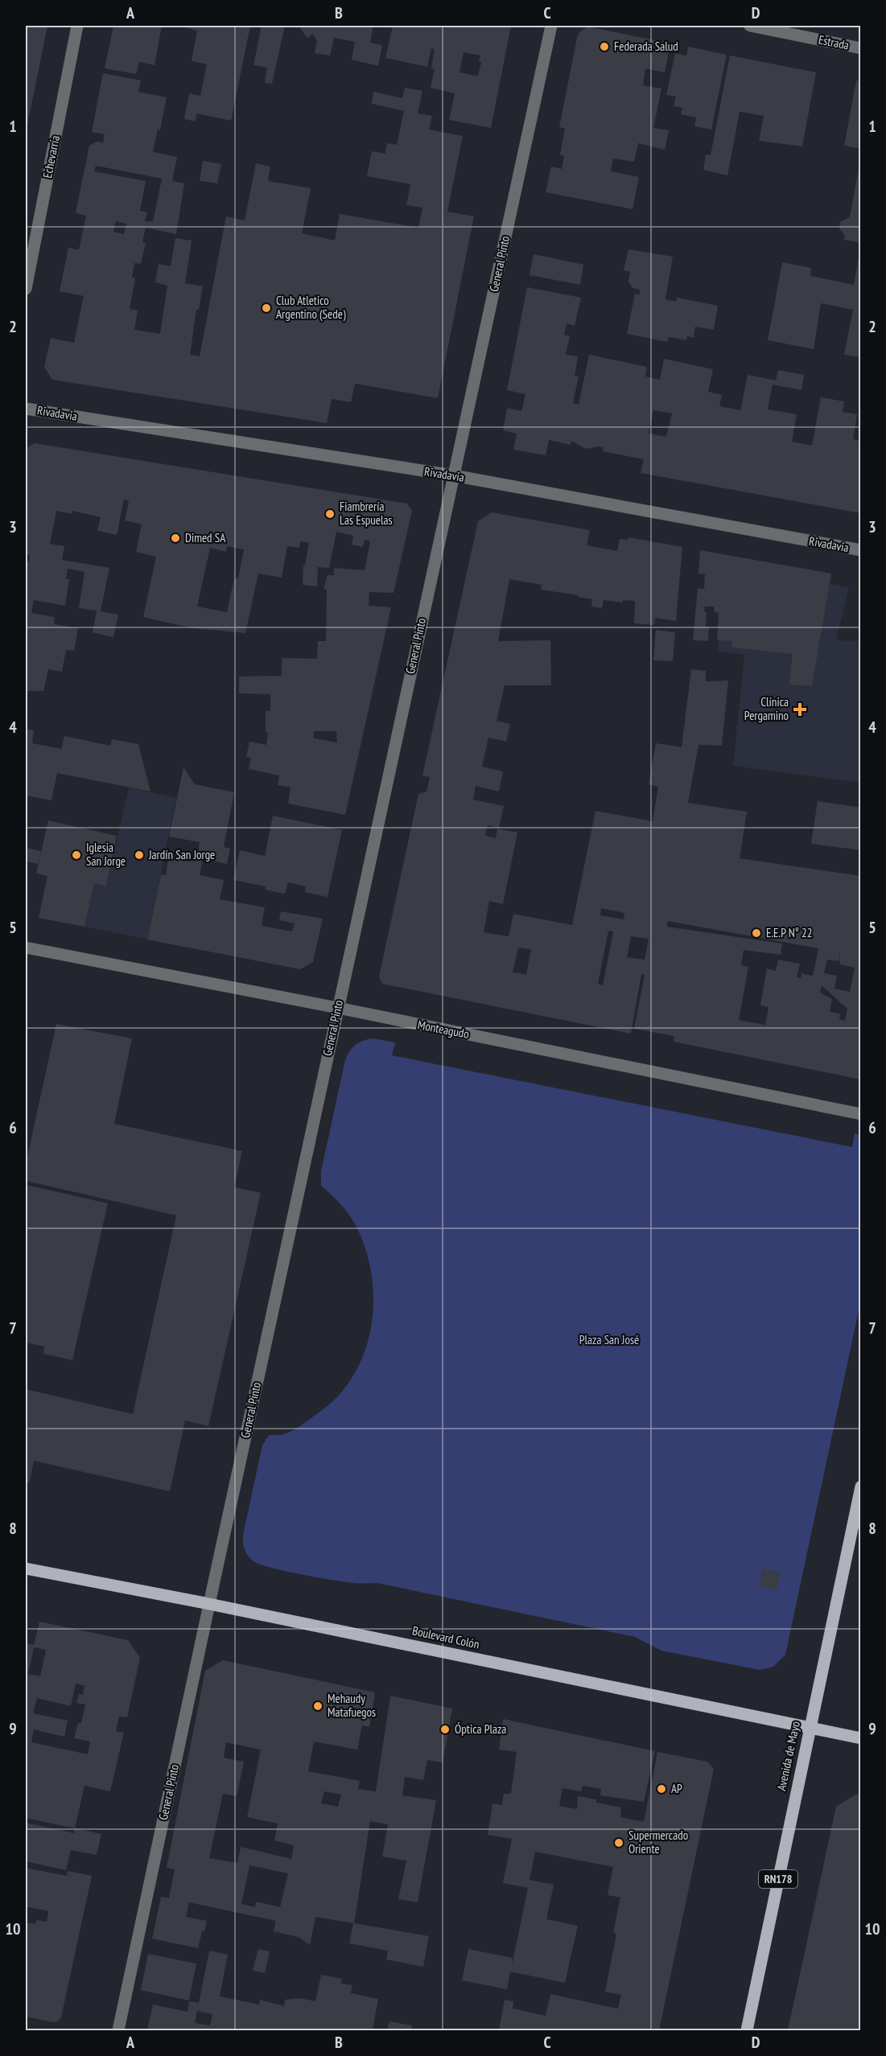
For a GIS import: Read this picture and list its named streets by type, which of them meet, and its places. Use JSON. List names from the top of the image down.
{
  "streets": {
    "main road": ["Boulevard Colón", "Avenida de Mayo", "RN178"],
    "street": [
      "Estrada",
      "Echevarría",
      "General Pinto",
      "Rivadavia",
      "Monteagudo"
    ]
  },
  "crossings": [
    ["General Pinto", "Rivadavia"],
    ["General Pinto", "Monteagudo"],
    ["General Pinto", "Boulevard Colón"],
    ["Boulevard Colón", "Avenida de Mayo"]
  ],
  "parks": ["Plaza San José"],
  "places": {
    "other": [
      "Federada Salud",
      "Club Atletico Argentino (Sede)",
      "Fiambrería Las Espuelas",
      "Dimed SA",
      "Iglesia San Jorge",
      "Jardín San Jorge",
      "E.E.P N° 22",
      "Mehaudy Matafuegos",
      "Óptica Plaza",
      "AP",
      "Supermercado Oriente"
    ],
    "health": ["Clínica Pergamino"]
  },
  "grid": {
    "columns": [
      "A",
      "B",
      "C",
      "D"
    ],
    "rows": [
      "1",
      "2",
      "3",
      "4",
      "5",
      "6",
      "7",
      "8",
      "9",
      "10"
    ]
  }
}
